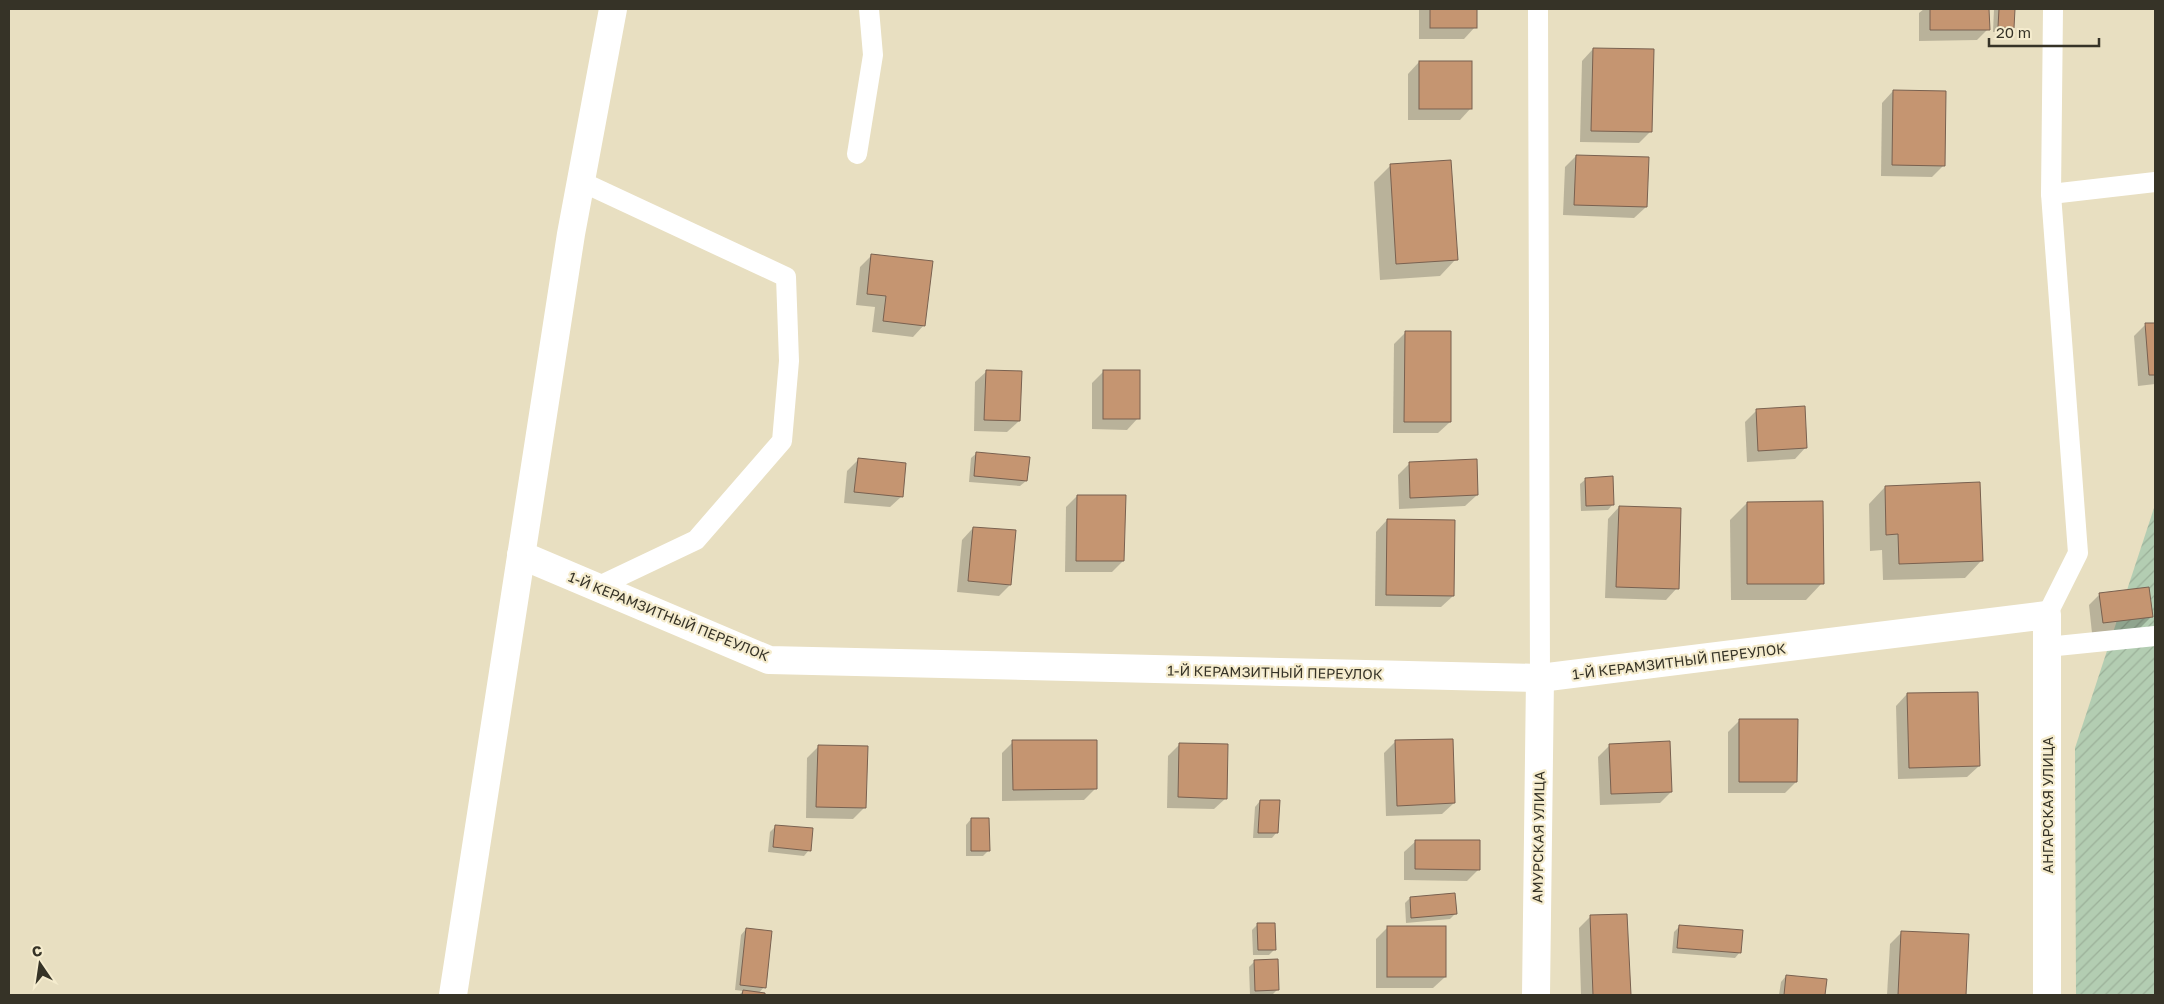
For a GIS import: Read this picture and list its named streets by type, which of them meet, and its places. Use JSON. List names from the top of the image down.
{
  "streets": {
    "street": ["1-Й КЕРАМЗИТНЫЙ ПЕРЕУЛОК", "АНГАРСКАЯ УЛИЦА", "АМУРСКАЯ УЛИЦА"]
  },
  "crossings": [
    ["1-Й КЕРАМЗИТНЫЙ ПЕРЕУЛОК", "АНГАРСКАЯ УЛИЦА"],
    ["1-Й КЕРАМЗИТНЫЙ ПЕРЕУЛОК", "АМУРСКАЯ УЛИЦА"]
  ],
  "scale_bar": "20 m",
  "north": "top"
}
